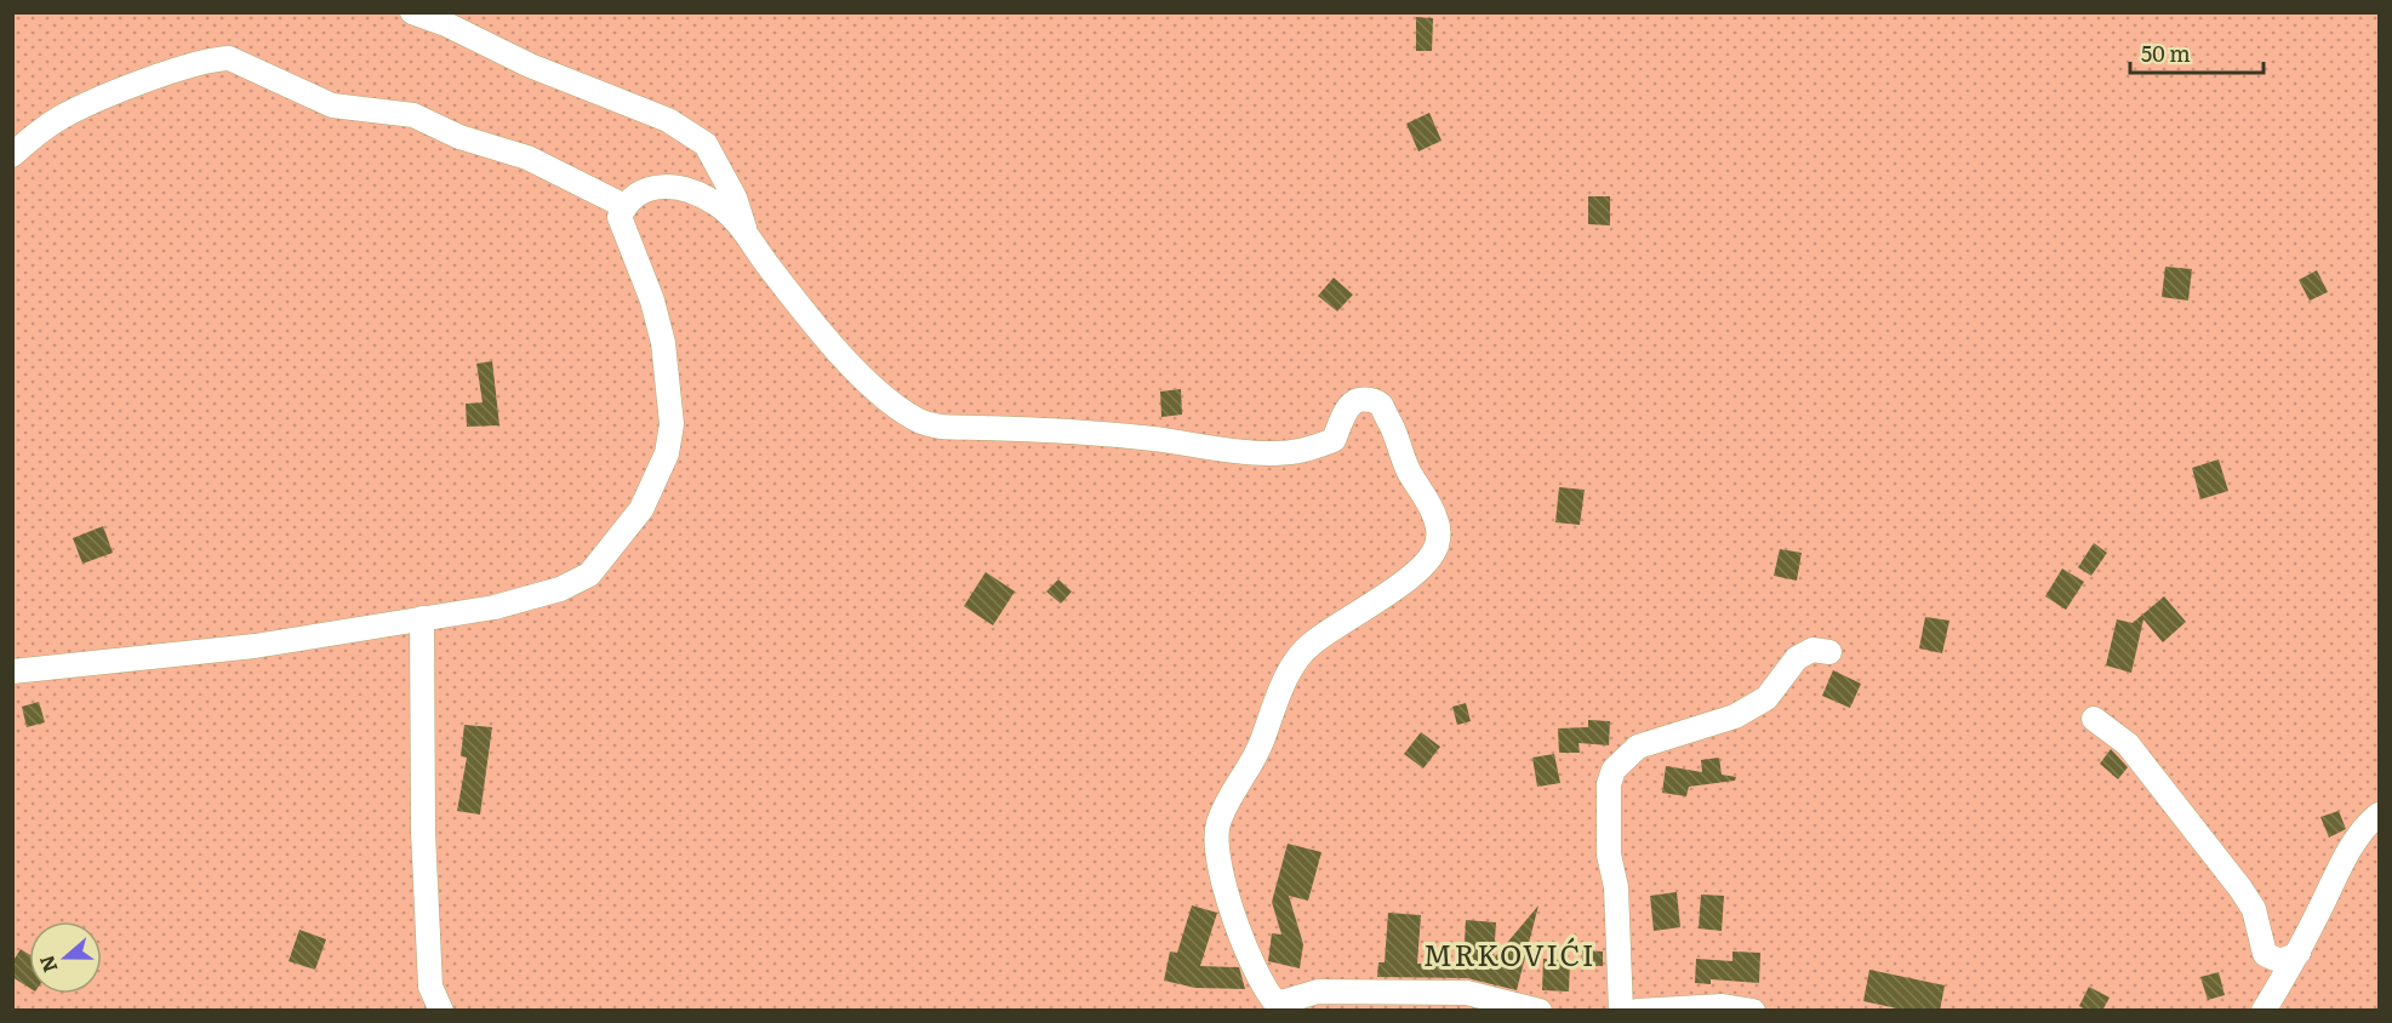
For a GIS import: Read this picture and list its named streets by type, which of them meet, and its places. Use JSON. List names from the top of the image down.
{
  "districts": ["MRKOVIĆI"],
  "scale_bar": "50 m",
  "north": "left"
}
